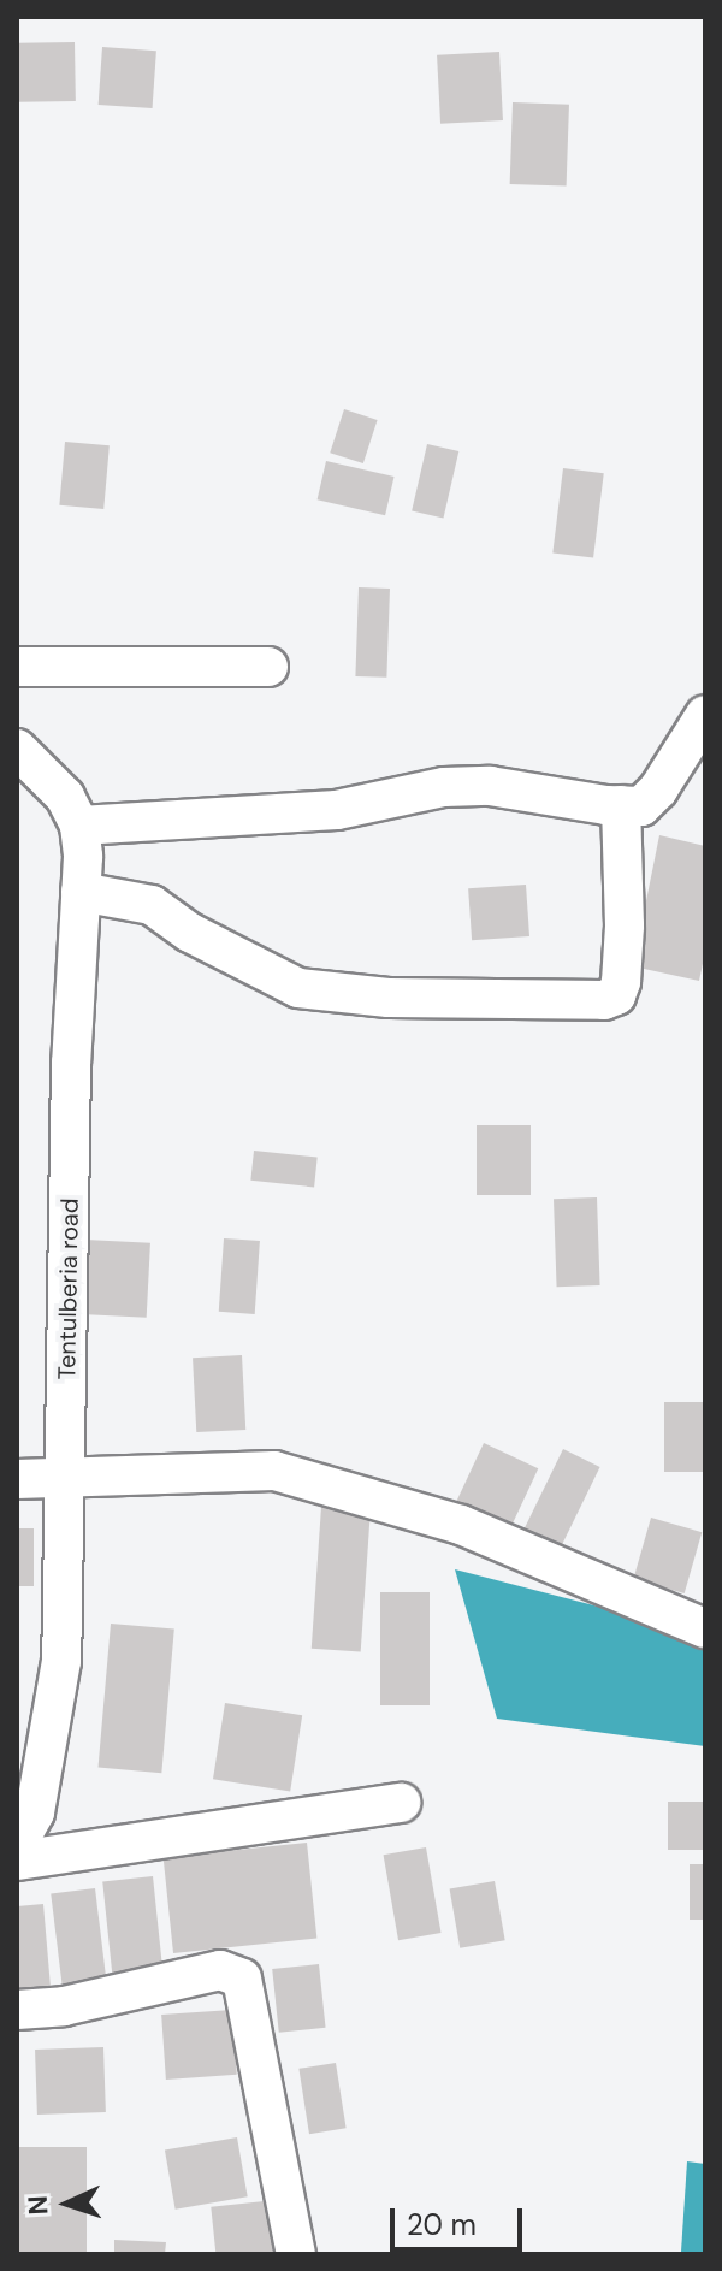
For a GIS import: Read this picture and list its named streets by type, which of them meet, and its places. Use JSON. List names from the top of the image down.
{
  "streets": {
    "street": ["Tentulberia road"]
  },
  "scale_bar": "20 m",
  "north": "left"
}
